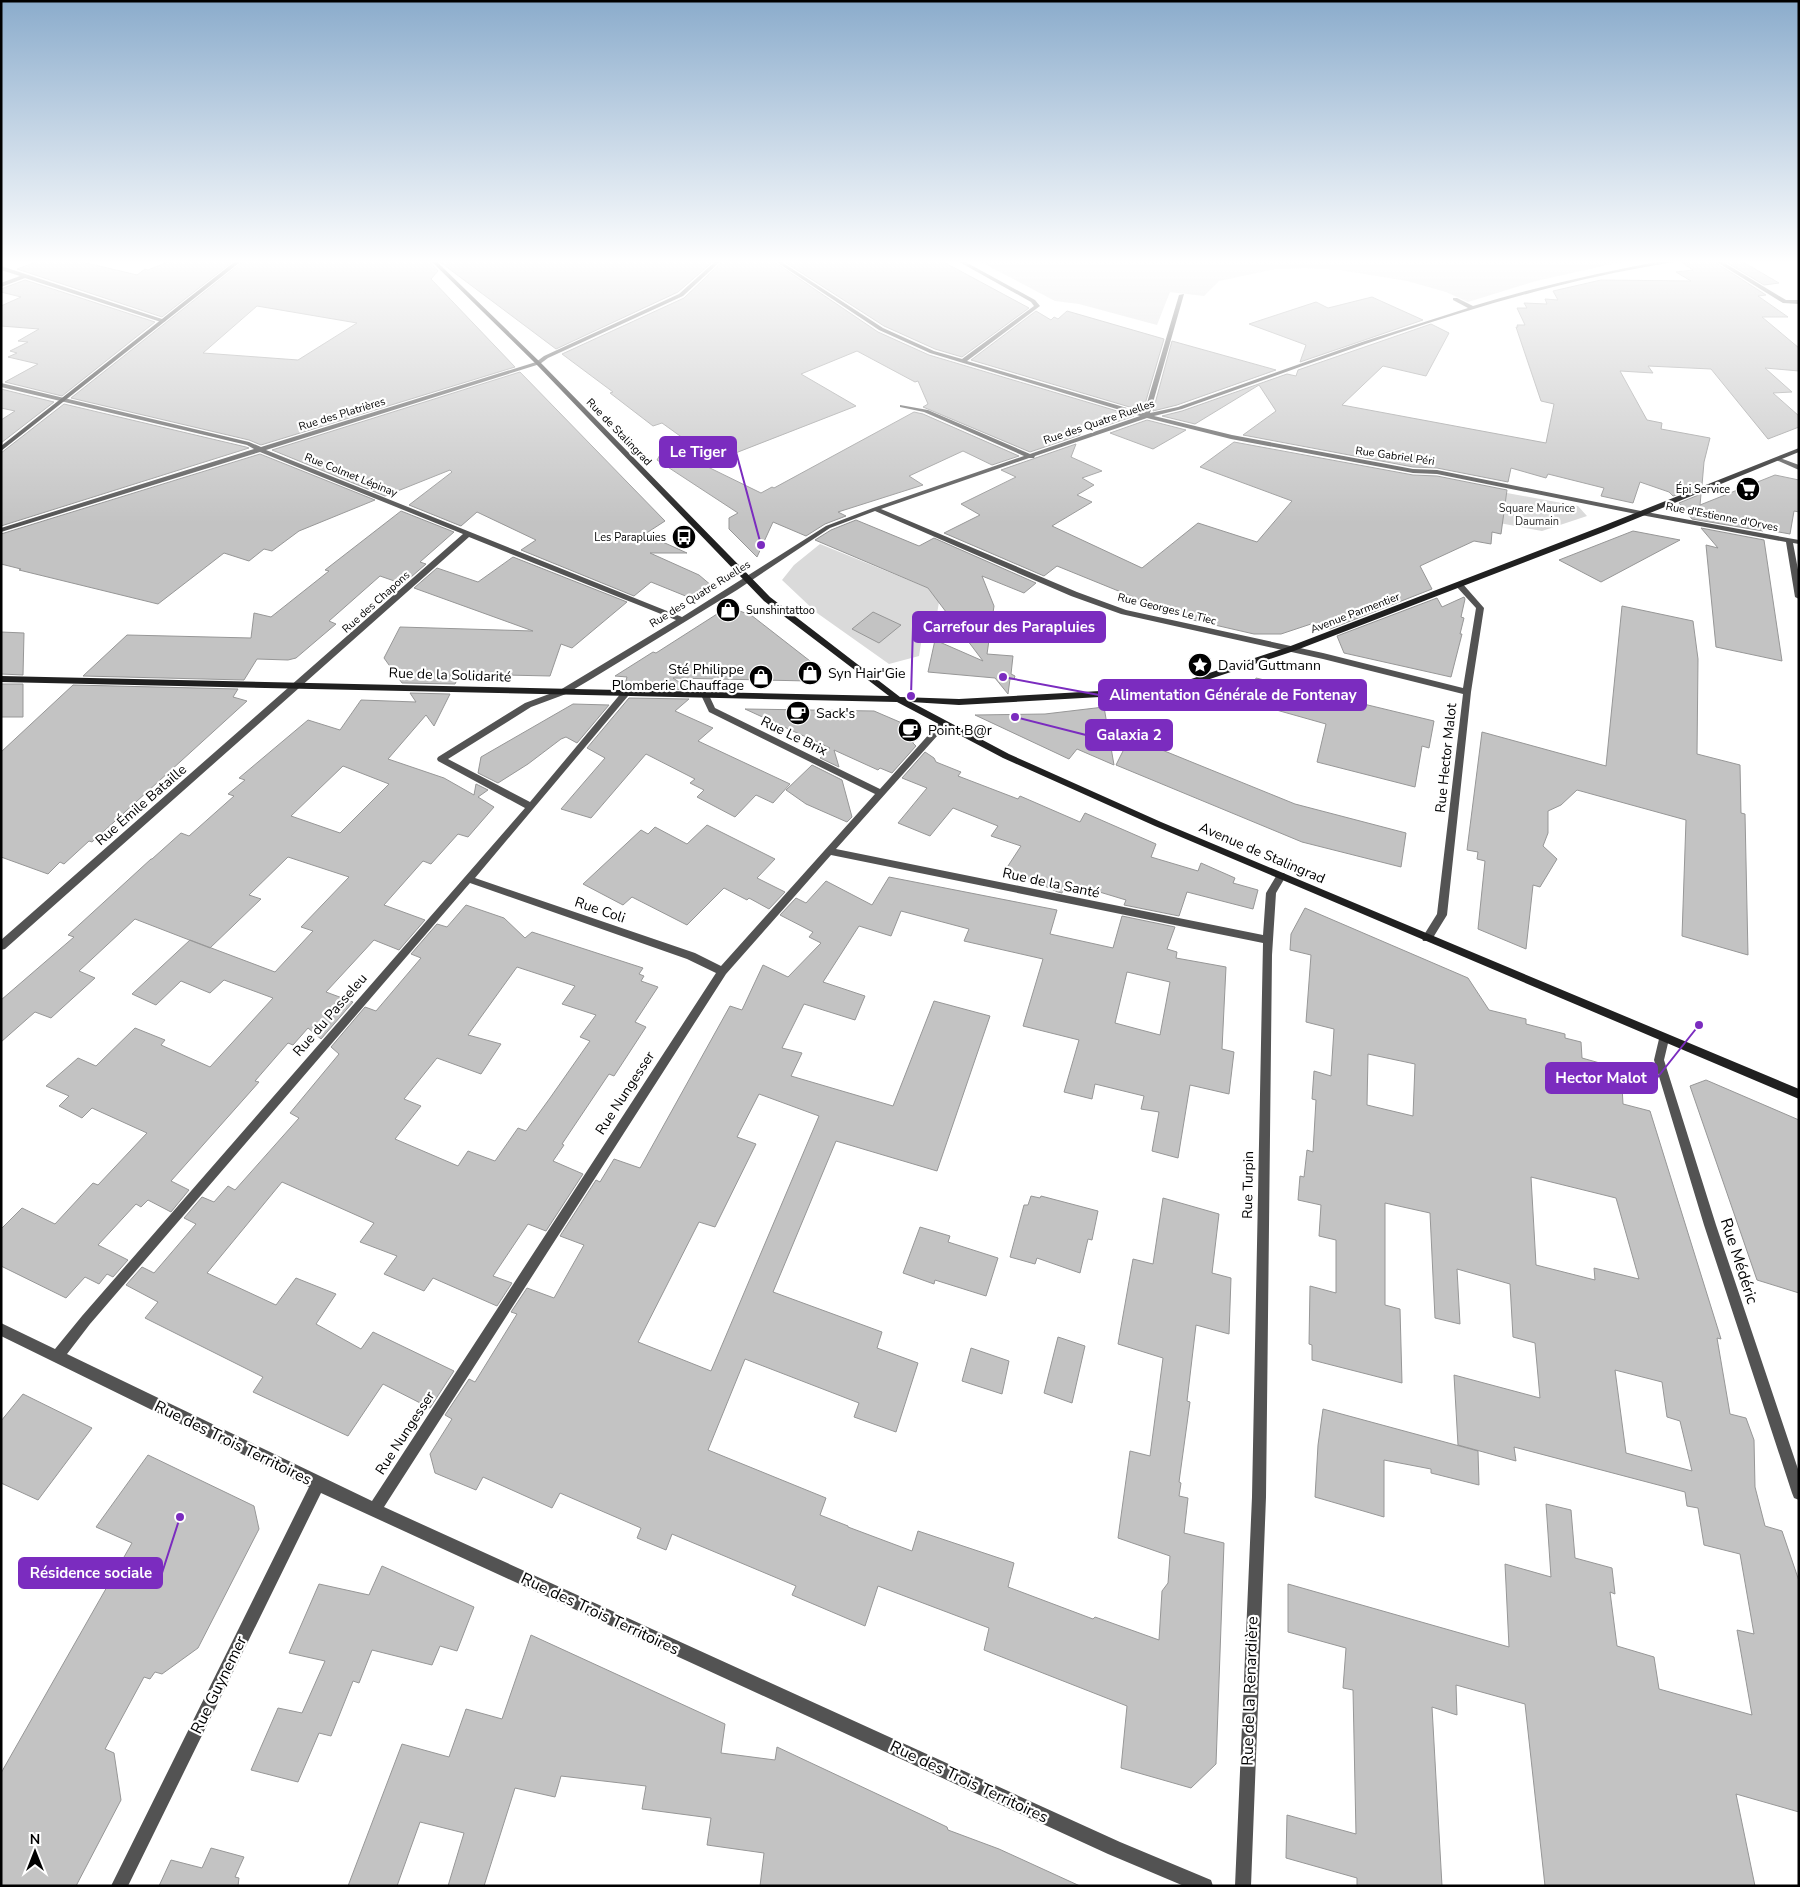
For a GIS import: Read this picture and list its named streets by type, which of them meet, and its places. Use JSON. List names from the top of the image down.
{
  "streets": {
    "street": [
      "Rue des Platrières",
      "Rue des Quatre Ruelles",
      "Rue de Stalingrad",
      "Rue Gabriel Péri",
      "Rue Colmet Lépinay",
      "Rue d'Estienne d'Orves",
      "Rue des Chapons",
      "Rue Georges Le Tiec",
      "Avenue Parmentier",
      "Rue de la Solidarité",
      "Rue Le Brix",
      "Rue Hector Malot",
      "Rue Émile Bataille",
      "Avenue de Stalingrad",
      "Rue de la Santé",
      "Rue Coli",
      "Rue du Passeleu",
      "Rue Nungesser",
      "Rue Turpin",
      "Rue Médéric",
      "Rue des Trois Territoires",
      "Rue Guynemer",
      "Rue de la Renardière"
    ]
  },
  "crossings": [
    ["Rue des Platrières", "Rue de Stalingrad"],
    ["Rue des Platrières", "Rue Colmet Lépinay"],
    ["Rue des Quatre Ruelles", "Rue de Stalingrad"],
    ["Rue des Quatre Ruelles", "Rue Gabriel Péri"],
    ["Rue des Quatre Ruelles", "Rue Colmet Lépinay"],
    ["Rue des Quatre Ruelles", "Rue Georges Le Tiec"],
    ["Rue des Quatre Ruelles", "Rue de la Solidarité"],
    ["Rue des Quatre Ruelles", "Avenue de Stalingrad"],
    ["Rue des Quatre Ruelles", "Rue du Passeleu"],
    ["Rue de Stalingrad", "Avenue de Stalingrad"],
    ["Rue Gabriel Péri", "Rue d'Estienne d'Orves"],
    ["Rue Gabriel Péri", "Avenue Parmentier"],
    ["Rue Colmet Lépinay", "Rue des Chapons"],
    ["Rue d'Estienne d'Orves", "Avenue Parmentier"],
    ["Rue des Chapons", "Rue de la Solidarité"],
    ["Rue des Chapons", "Rue Émile Bataille"],
    ["Rue Georges Le Tiec", "Avenue Parmentier"],
    ["Rue Georges Le Tiec", "Rue Hector Malot"],
    ["Avenue Parmentier", "Rue de la Solidarité"],
    ["Avenue Parmentier", "Rue Hector Malot"],
    ["Avenue Parmentier", "Avenue de Stalingrad"],
    ["Rue de la Solidarité", "Rue Le Brix"],
    ["Rue de la Solidarité", "Rue Émile Bataille"],
    ["Rue de la Solidarité", "Avenue de Stalingrad"],
    ["Rue de la Solidarité", "Rue du Passeleu"],
    ["Rue Le Brix", "Rue Nungesser"],
    ["Rue Hector Malot", "Avenue de Stalingrad"],
    ["Avenue de Stalingrad", "Rue Nungesser"],
    ["Avenue de Stalingrad", "Rue Turpin"],
    ["Avenue de Stalingrad", "Rue Médéric"],
    ["Rue de la Santé", "Rue Nungesser"],
    ["Rue de la Santé", "Rue Turpin"],
    ["Rue Coli", "Rue du Passeleu"],
    ["Rue Coli", "Rue Nungesser"],
    ["Rue du Passeleu", "Rue des Trois Territoires"],
    ["Rue Nungesser", "Rue des Trois Territoires"],
    ["Rue Turpin", "Rue de la Renardière"],
    ["Rue des Trois Territoires", "Rue Guynemer"]
  ],
  "parks": ["Square Maurice Daumain"],
  "places": {
    "supermarket": ["Épi Service"],
    "bus stop": ["Les Parapluies"],
    "other": [
      "Le Tiger",
      "Alimentation Générale de Fontenay",
      "Carrefour des Parapluies",
      "Galaxia 2",
      "Hector Malot",
      "Résidence sociale"
    ],
    "shop": ["Sunshintattoo", "Syn Hair'Gie", "Sté Philippe Plomberie Chauffage"],
    "place": ["David Guttmann"],
    "cafe": ["Sack's", "Point B@r"]
  },
  "north": "top"
}
